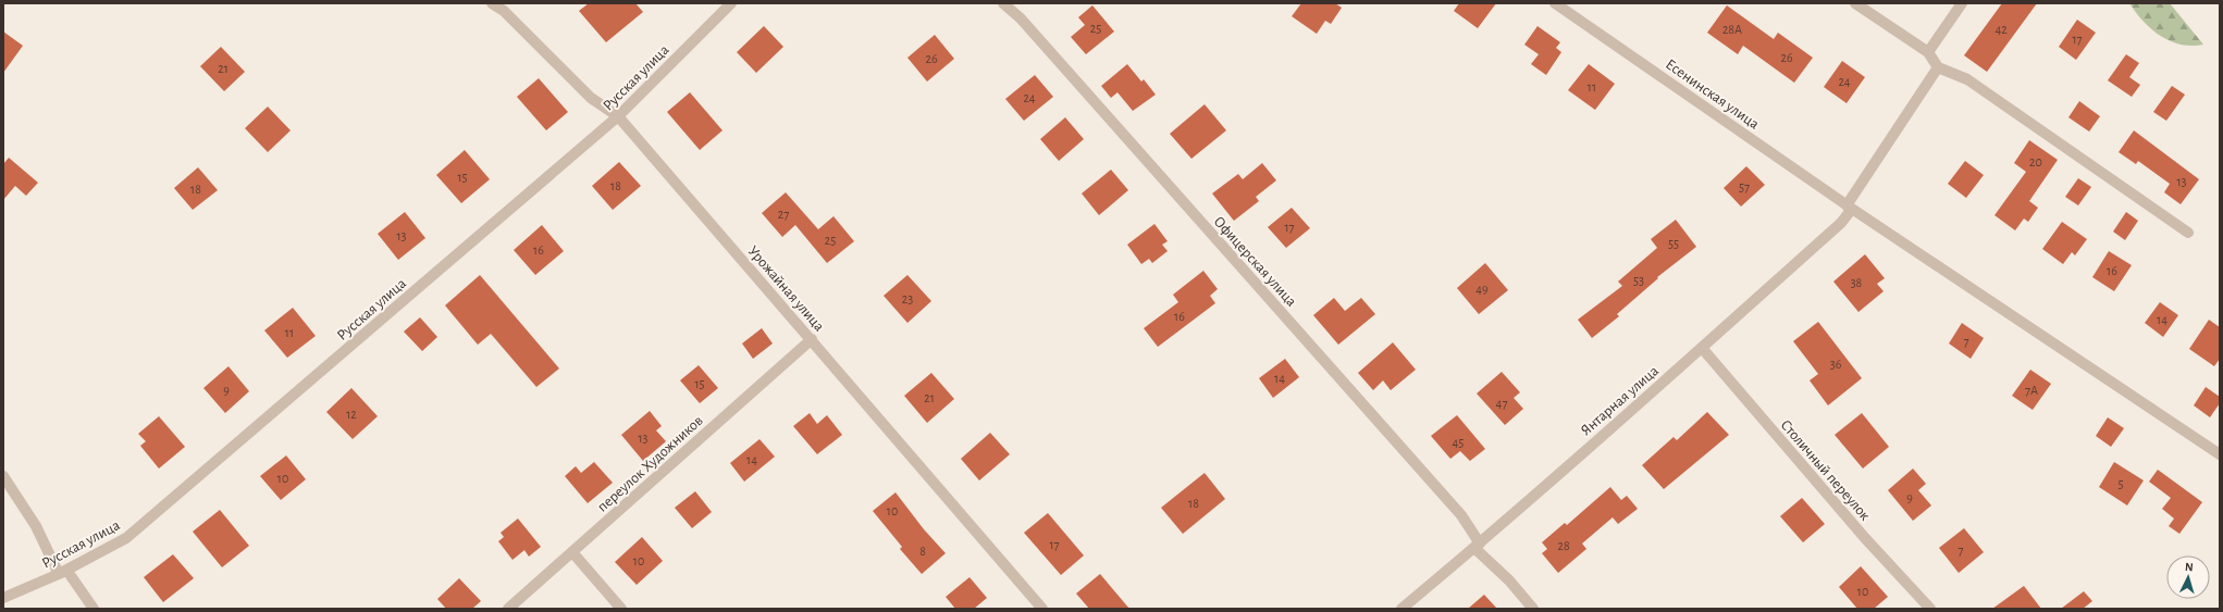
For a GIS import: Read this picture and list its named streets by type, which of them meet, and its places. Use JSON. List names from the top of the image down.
{
  "streets": {
    "street": [
      "Русская улица",
      "Есенинская улица",
      "Офицерская улица",
      "Урожайная улица",
      "Янтарная улица",
      "переулок Художников",
      "Столичный переулок"
    ]
  },
  "crossings": [
    ["Русская улица", "Урожайная улица"],
    ["Есенинская улица", "Янтарная улица"],
    ["Офицерская улица", "Янтарная улица"],
    ["Урожайная улица", "переулок Художников"],
    ["Янтарная улица", "Столичный переулок"]
  ],
  "house_numbers": [
    "25",
    "28А",
    "42",
    "17",
    "26",
    "26",
    "21",
    "24",
    "11",
    "24",
    "20",
    "15",
    "13",
    "18",
    "57",
    "18",
    "27",
    "17",
    "13",
    "25",
    "55",
    "16",
    "16",
    "53",
    "38",
    "49",
    "23",
    "16",
    "14",
    "11",
    "7",
    "36",
    "14",
    "15",
    "9",
    "7А",
    "21",
    "47",
    "12",
    "13",
    "45",
    "14",
    "10",
    "5",
    "9",
    "18",
    "10",
    "17",
    "28",
    "7",
    "8",
    "10",
    "10"
  ],
  "north": "top"
}
